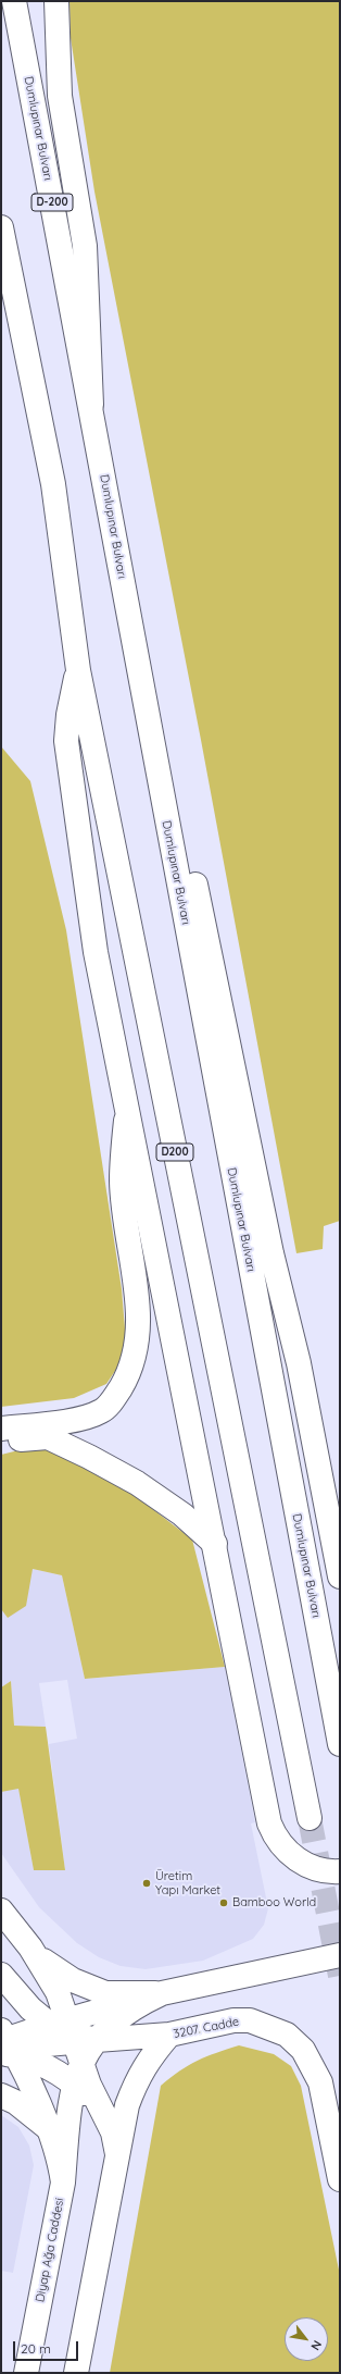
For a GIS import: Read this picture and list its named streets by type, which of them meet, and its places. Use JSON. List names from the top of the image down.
{
  "streets": {
    "main road": [
      "Dumlupınar Bulvarı",
      "D-200",
      "D200",
      "3207. Cadde",
      "Diyap Ağa Caddesi"
    ]
  },
  "crossings": [
    ["3207. Cadde", "Diyap Ağa Caddesi"]
  ],
  "places": ["Üretim Yapı Market", "Bamboo World"],
  "scale_bar": "20 m",
  "north": "bottom right"
}
